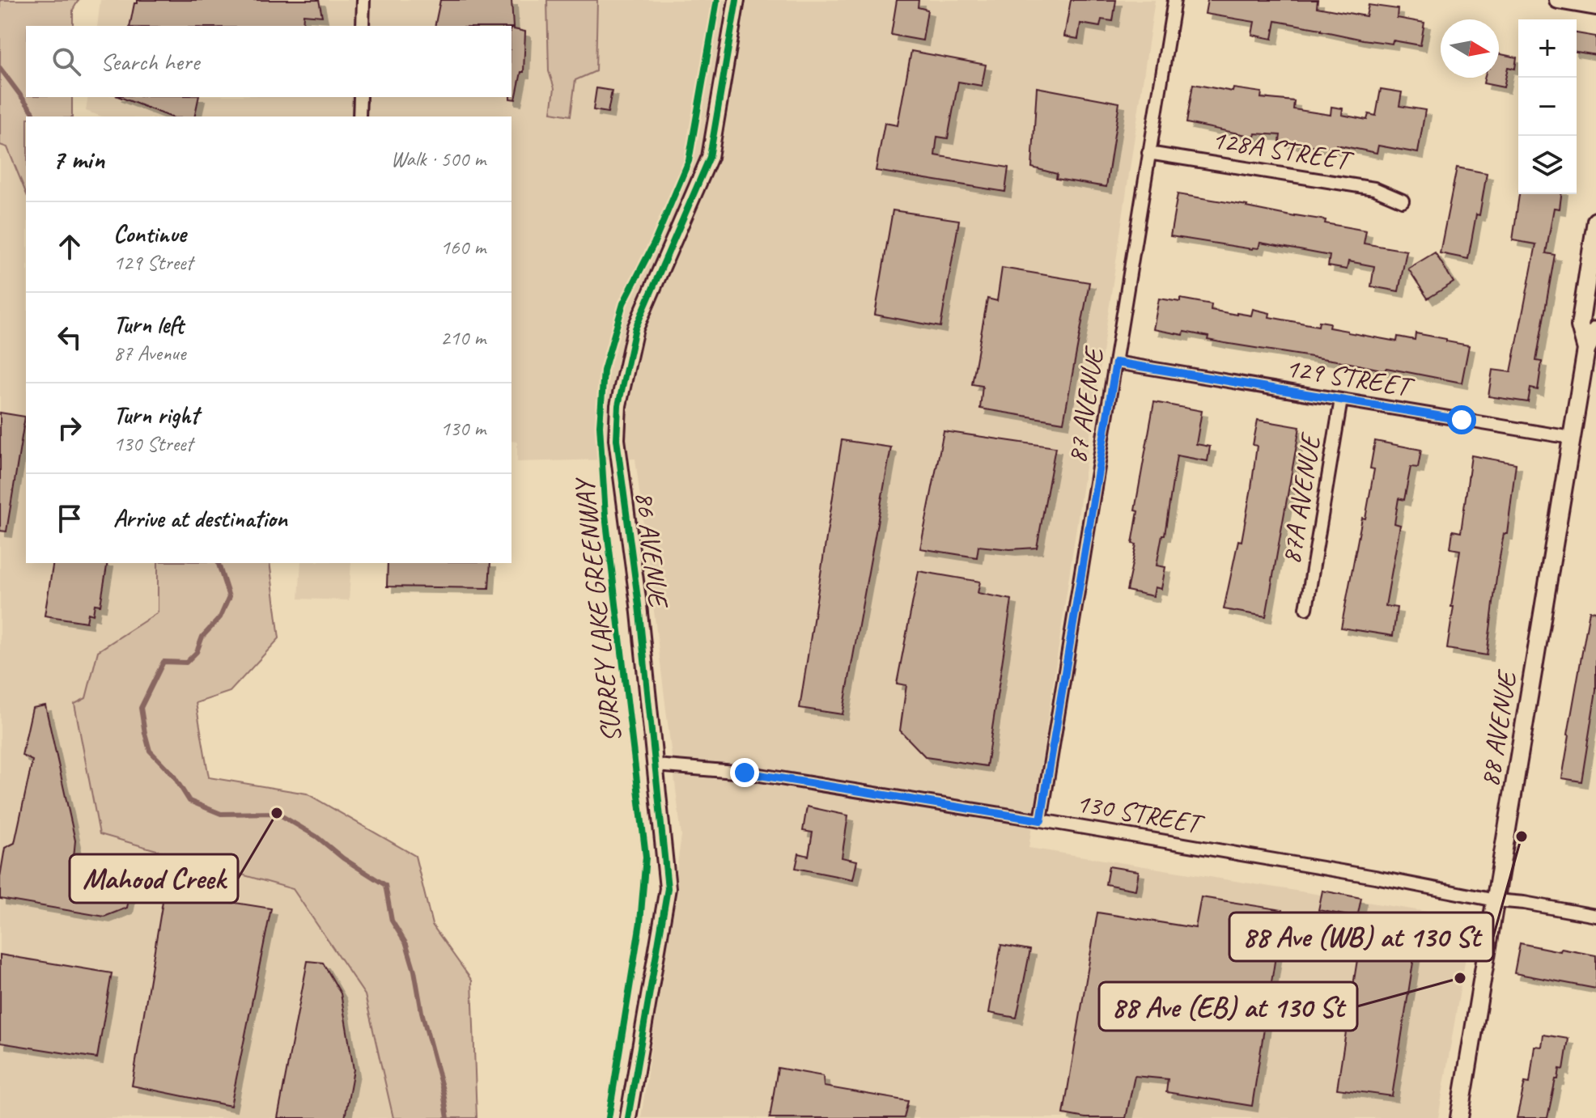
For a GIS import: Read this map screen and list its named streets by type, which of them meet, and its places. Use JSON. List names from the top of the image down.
{
  "streets": {
    "main road": ["88 AVENUE"],
    "street": [
      "128A STREET",
      "129 STREET",
      "87 AVENUE",
      "87A AVENUE",
      "86 AVENUE",
      "130 STREET"
    ],
    "cycle path": ["SURREY LAKE GREENWAY"]
  },
  "crossings": [
    ["128A STREET", "87 AVENUE"],
    ["129 STREET", "87 AVENUE"],
    ["129 STREET", "87A AVENUE"],
    ["129 STREET", "88 AVENUE"],
    ["87 AVENUE", "130 STREET"],
    ["86 AVENUE", "130 STREET"],
    ["88 AVENUE", "130 STREET"]
  ],
  "places": ["Mahood Creek", "88 Ave (WB) at 130 St", "88 Ave (EB) at 130 St"],
  "north": "right",
  "page": {
    "map_buttons": ["+", "−"],
    "search": "Search here",
    "heading": ["7 min", "Walk · 500 m"],
    "list": [
      ["Continue", "129 Street", "160 m"],
      ["Turn left", "87 Avenue", "210 m"],
      ["Turn right", "130 Street", "130 m"],
      "Arrive at destination"
    ]
  }
}
